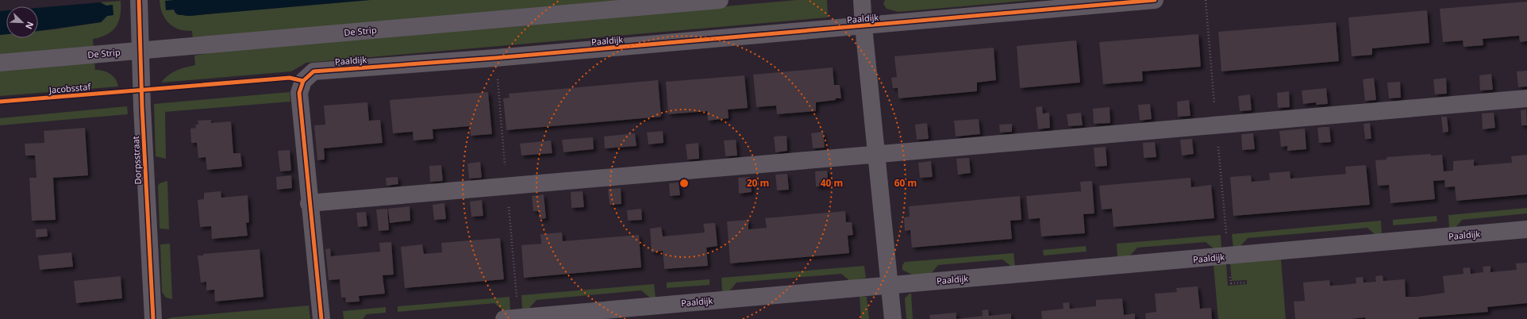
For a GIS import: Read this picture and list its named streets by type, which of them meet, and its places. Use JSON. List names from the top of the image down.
{
  "streets": {
    "street": ["Paaldijk", "De Strip", "Dorpsstraat"],
    "cycle path": ["Jacobsstaf"]
  },
  "crossings": [
    ["De Strip", "Dorpsstraat"]
  ],
  "north": "bottom right",
  "rings": ["20 m", "40 m", "60 m"]
}
